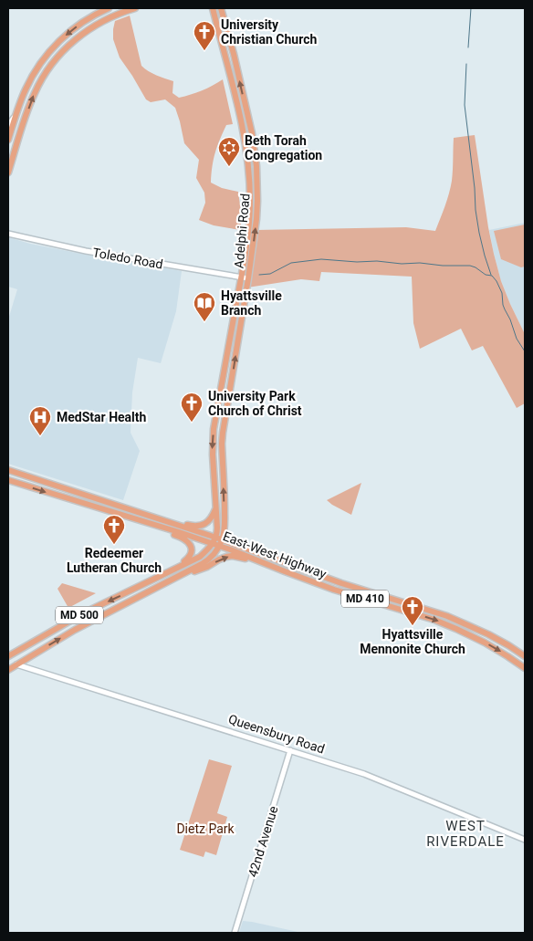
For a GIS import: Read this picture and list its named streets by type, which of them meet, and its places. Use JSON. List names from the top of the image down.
{
  "streets": {
    "main road": [
      "Adelphi Road",
      "East-West Highway",
      "MD 410",
      "MD 500",
      "Queensbury Road"
    ],
    "street": ["Toledo Road", "42nd Avenue"]
  },
  "crossings": [
    ["Adelphi Road", "Toledo Road"],
    ["Adelphi Road", "East-West Highway"],
    ["Adelphi Road", "MD 500"],
    ["East-West Highway", "MD 500"],
    ["MD 500", "Queensbury Road"],
    ["Queensbury Road", "42nd Avenue"]
  ],
  "districts": ["WEST RIVERDALE"],
  "parks": ["Dietz Park"],
  "places": {
    "church": [
      "University Christian Church",
      "University Park Church of Christ",
      "Redeemer Lutheran Church",
      "Hyattsville Mennonite Church"
    ],
    "synagogue": ["Beth Torah Congregation"],
    "library": ["Hyattsville Branch"],
    "hospital": ["MedStar Health"]
  }
}
